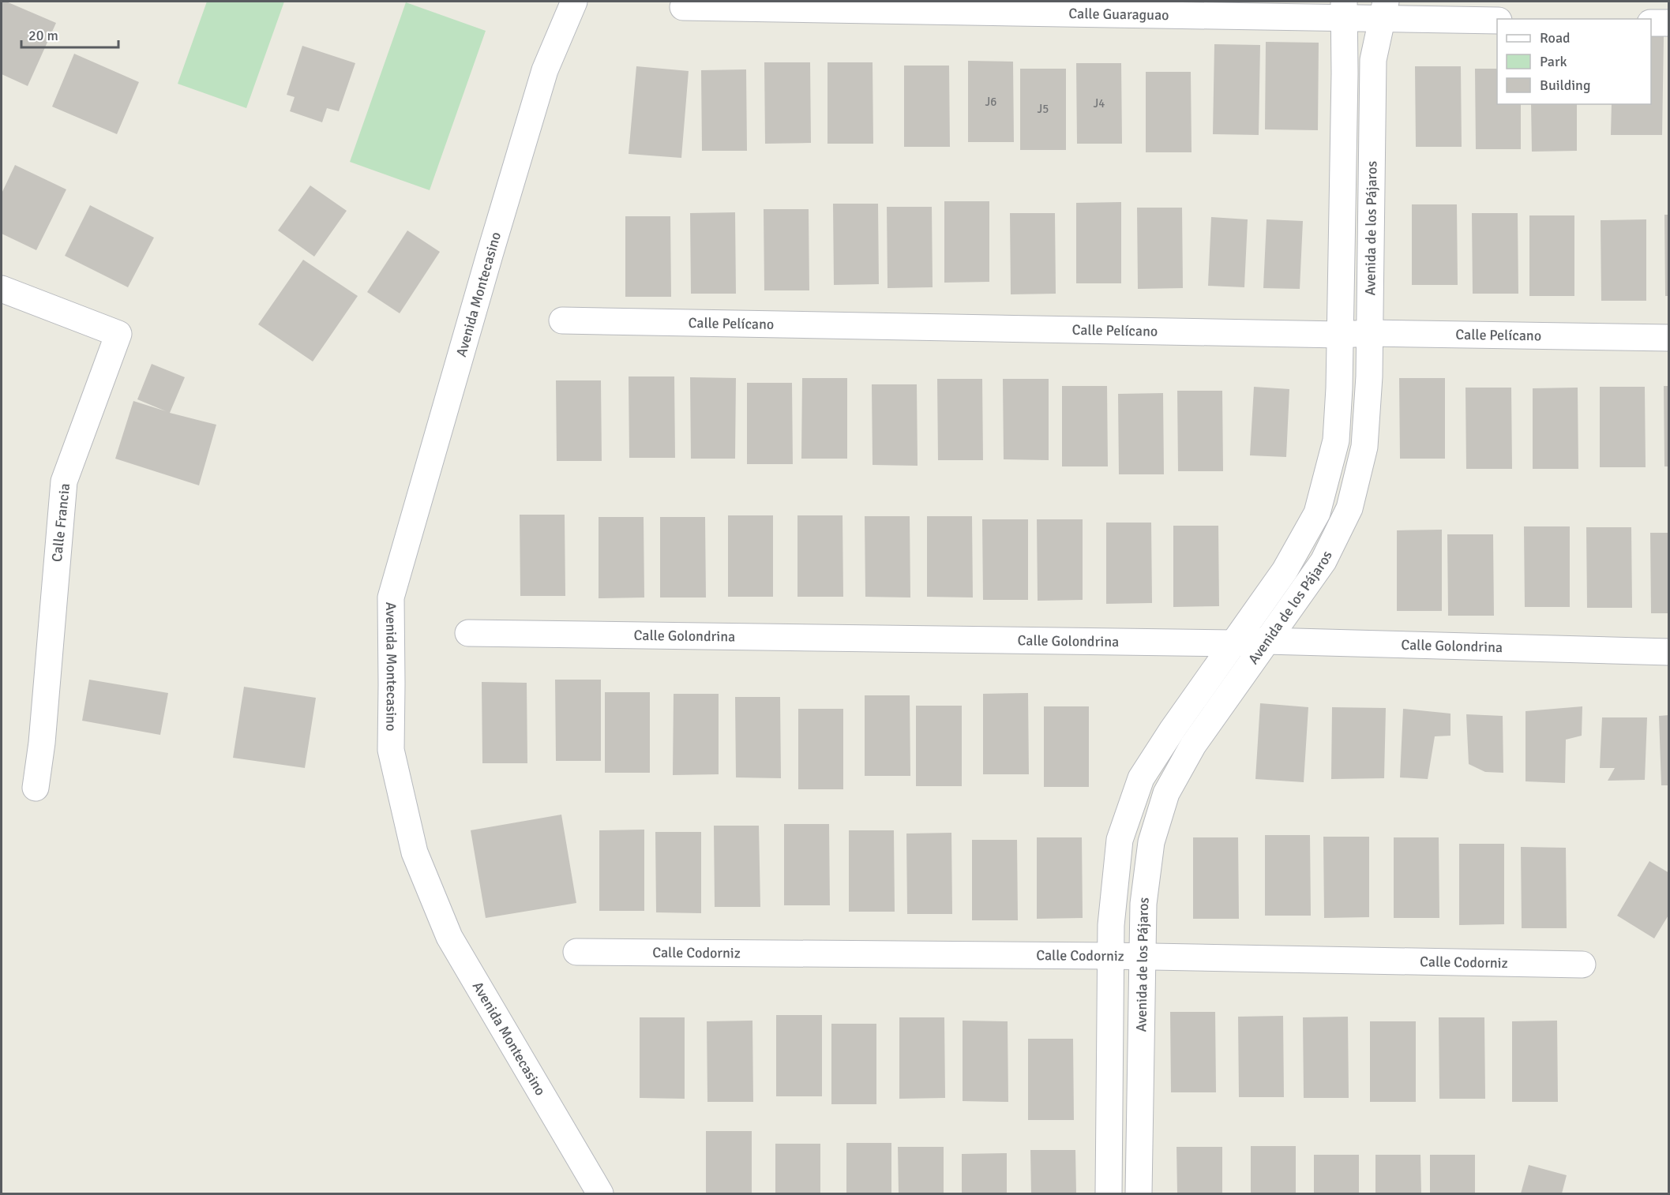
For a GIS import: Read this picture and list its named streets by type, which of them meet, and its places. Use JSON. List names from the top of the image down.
{
  "streets": {
    "street": [
      "Calle Guaraguao",
      "Avenida de los Pájaros",
      "Avenida Montecasino",
      "Calle Pelícano",
      "Calle Francia",
      "Calle Golondrina",
      "Calle Codorniz"
    ]
  },
  "crossings": [
    ["Calle Guaraguao", "Avenida de los Pájaros"],
    ["Avenida de los Pájaros", "Calle Pelícano"],
    ["Avenida de los Pájaros", "Calle Golondrina"],
    ["Avenida de los Pájaros", "Calle Codorniz"]
  ],
  "house_numbers": ["J6", "J4", "J5"],
  "legend": ["Road", "Park", "Building"],
  "scale_bar": "20 m"
}
